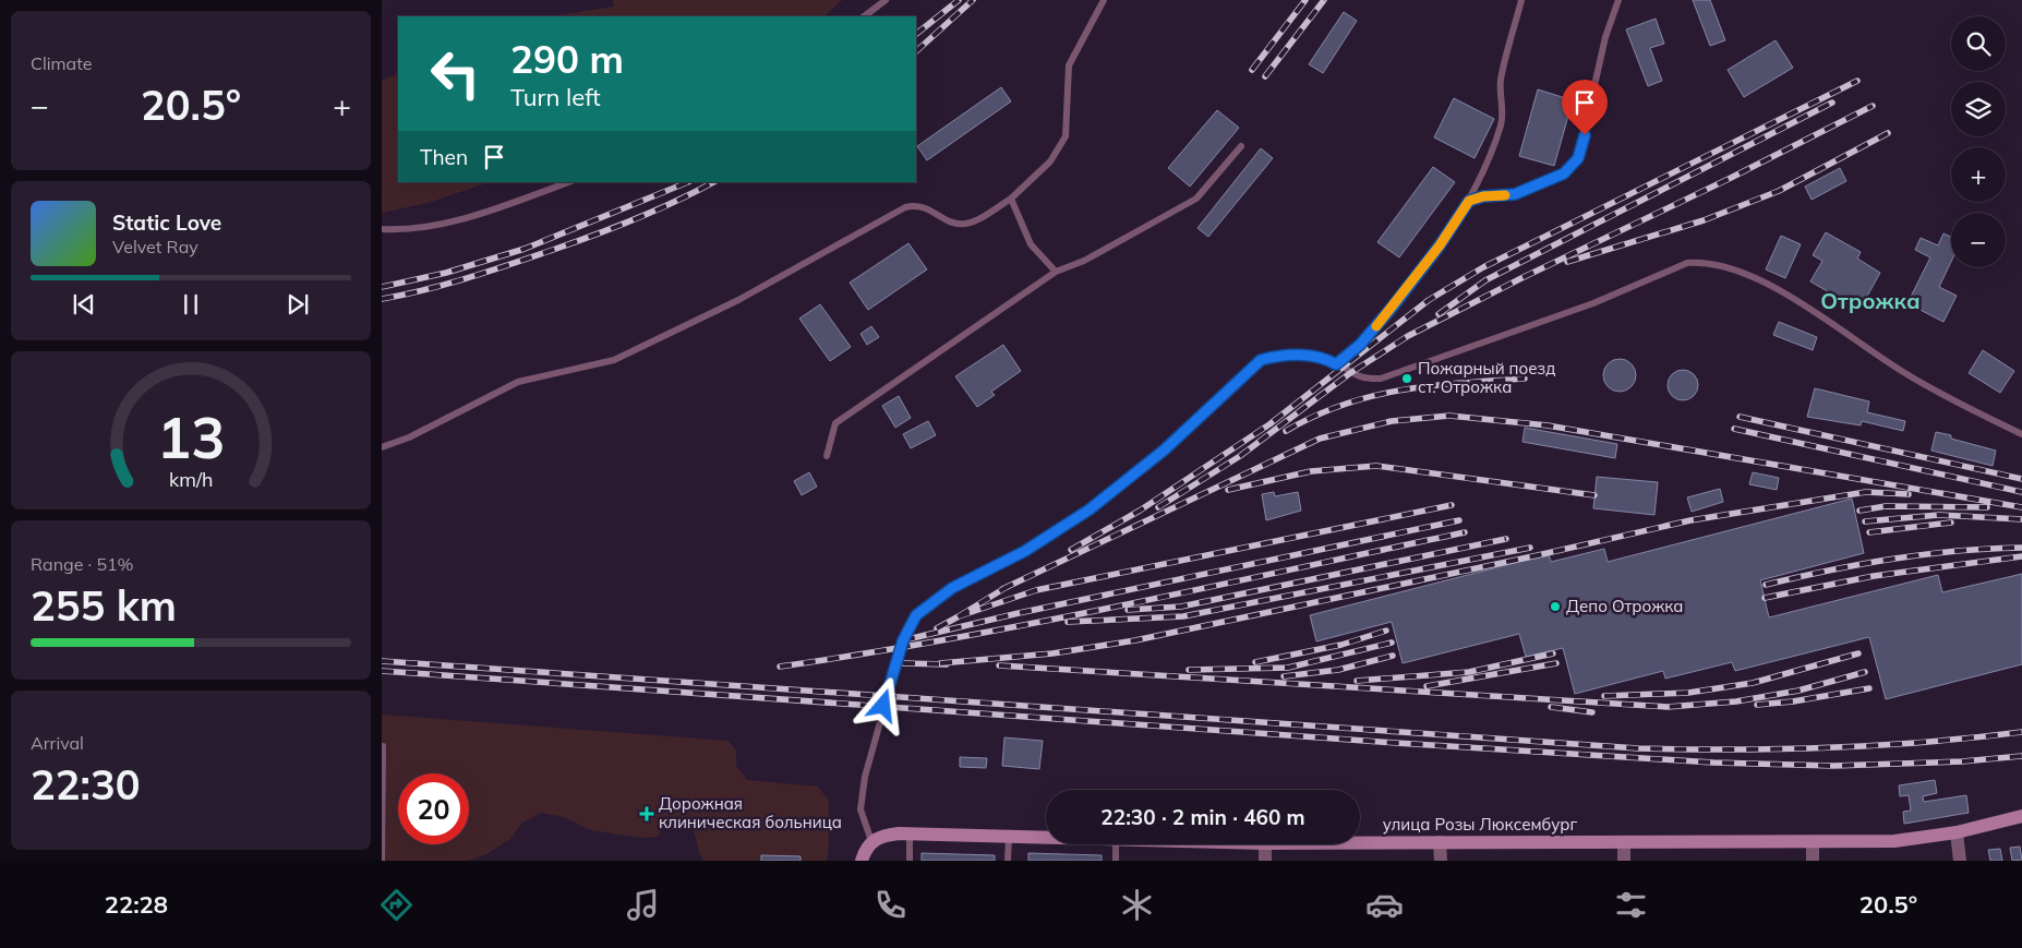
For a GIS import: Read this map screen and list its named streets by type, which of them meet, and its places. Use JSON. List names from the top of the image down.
{
  "streets": {
    "street": ["улица Розы Люксембург"]
  },
  "districts": ["Отрожка"],
  "places": {
    "other": ["Пожарный поезд ст. Отрожка", "Депо Отрожка"],
    "health": ["Дорожная клиническая больница"]
  },
  "page": {
    "tile": [
      "Climate",
      ["Range · 51%", "255 km"],
      ["Arrival", "22:30"]
    ],
    "map_buttons": ["+", "−"],
    "turn": ["290 m", "Turn left"],
    "heat": ["−", "20.5°", "+"],
    "then": "Then",
    "song": ["Static Love", "Velvet Ray"],
    "limit": "20",
    "trip": "22:30 · 2 min · 460 m",
    "tabs": ["22:28", "20.5°"],
    "gauge": ["13", "km/h"]
  }
}
